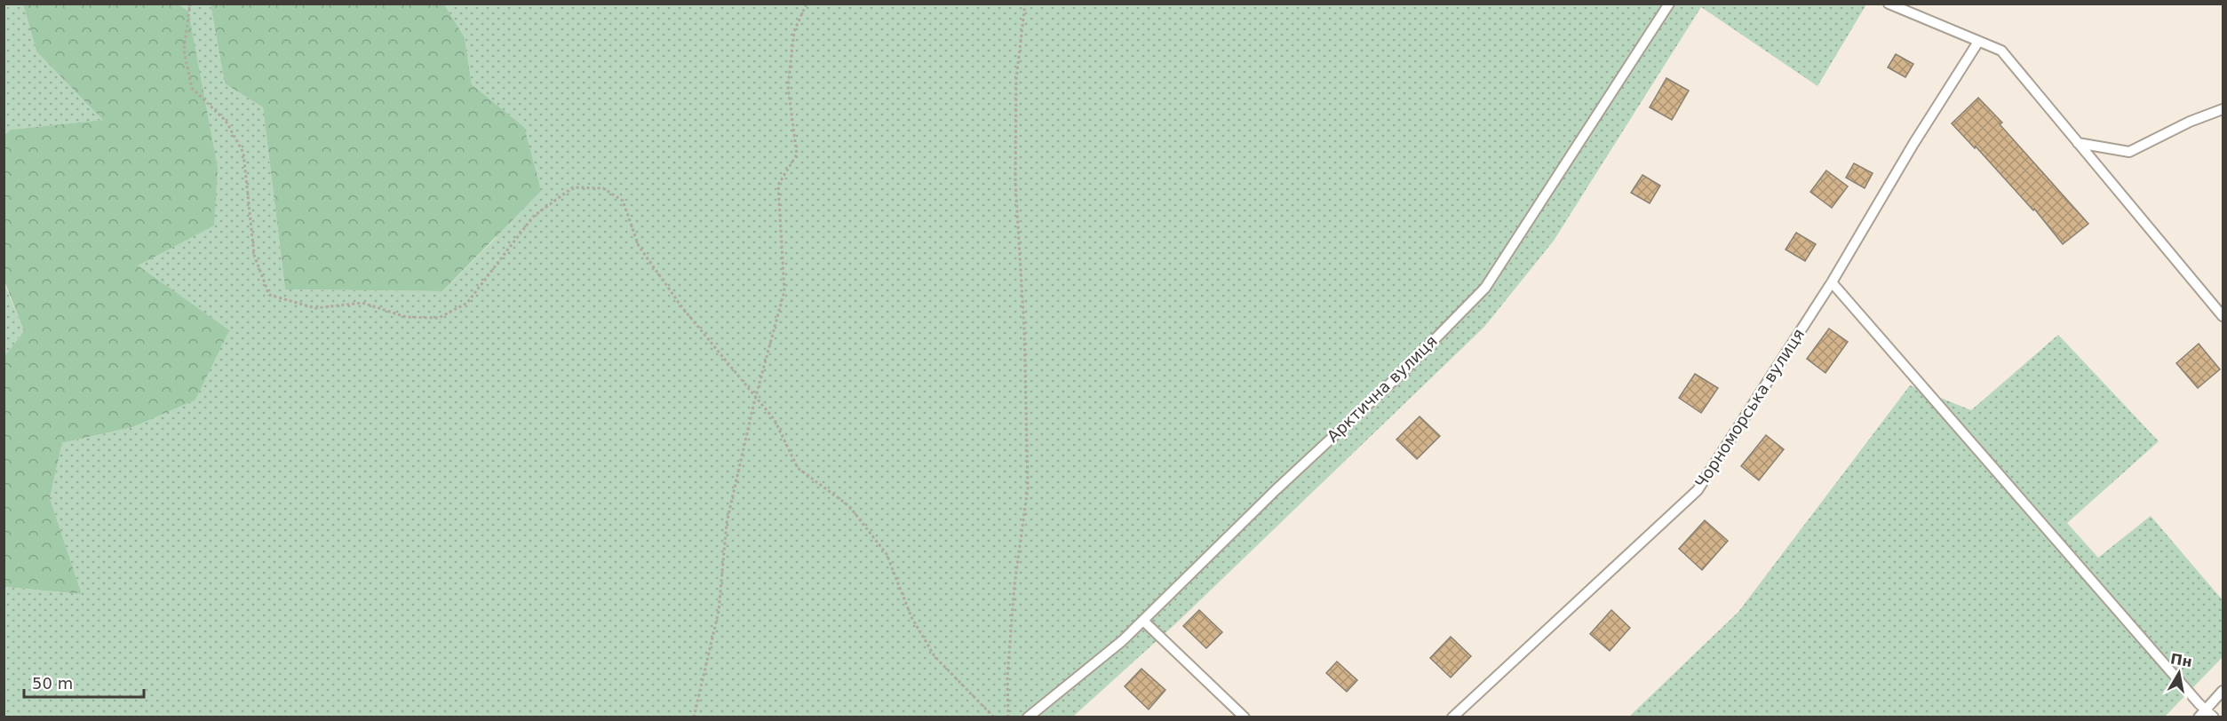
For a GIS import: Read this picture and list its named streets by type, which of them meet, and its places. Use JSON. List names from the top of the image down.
{
  "streets": {
    "lane": ["Арктична вулиця", "Чорноморська вулиця"]
  },
  "scale_bar": "50 m",
  "north": "top"
}
